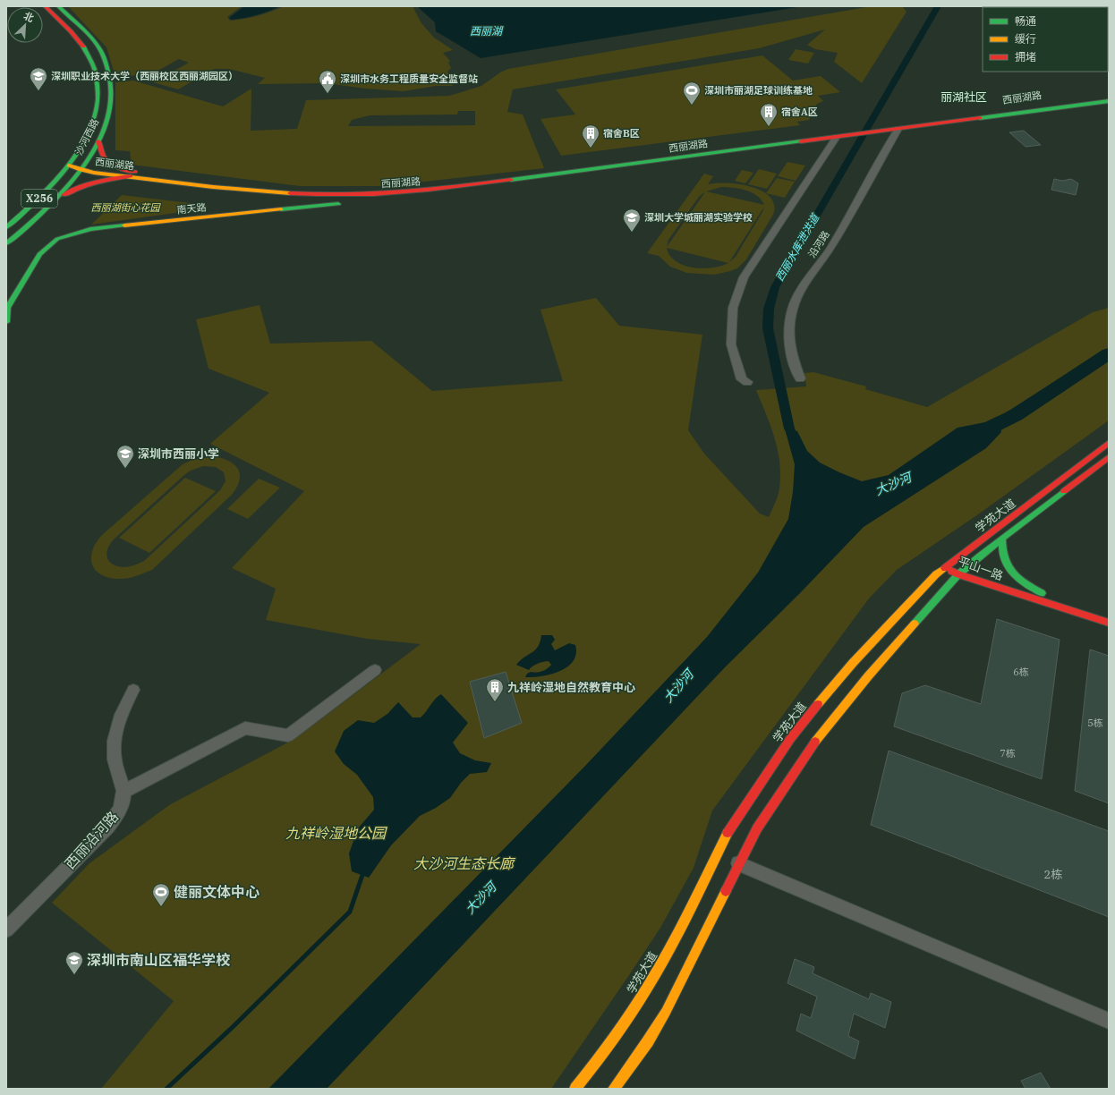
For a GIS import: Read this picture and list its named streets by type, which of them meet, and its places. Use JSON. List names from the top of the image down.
{
  "streets": {
    "main road": [
      "西丽湖路",
      "沙河西路",
      "X256",
      "南天路",
      "学苑大道",
      "平山一路"
    ],
    "street": ["沿河路", "西丽沿河路"]
  },
  "crossings": [
    ["西丽湖路", "沙河西路"],
    ["西丽湖路", "南天路"],
    ["西丽湖路", "沿河路"],
    ["学苑大道", "平山一路"]
  ],
  "districts": ["丽湖社区"],
  "water": ["西丽湖", "西丽水库泄洪道", "大沙河"],
  "parks": ["西丽湖街心花园", "九祥岭湿地公园", "大沙河生态长廊"],
  "places": {
    "school or university": [
      "深圳职业技术大学（西丽校区西丽湖园区）",
      "深圳大学城丽湖实验学校",
      "深圳市西丽小学",
      "深圳市南山区福华学校"
    ],
    "public building": ["深圳市水务工程质量安全监督站"],
    "sports": ["深圳市丽湖足球训练基地", "健丽文体中心"],
    "building": ["宿舍A区", "宿舍B区", "九祥岭湿地自然教育中心"]
  },
  "house_numbers": [
    "6栋",
    "5栋",
    "7栋",
    "2栋"
  ],
  "legend": ["畅通", "缓行", "拥堵"],
  "north": "top right"
}
